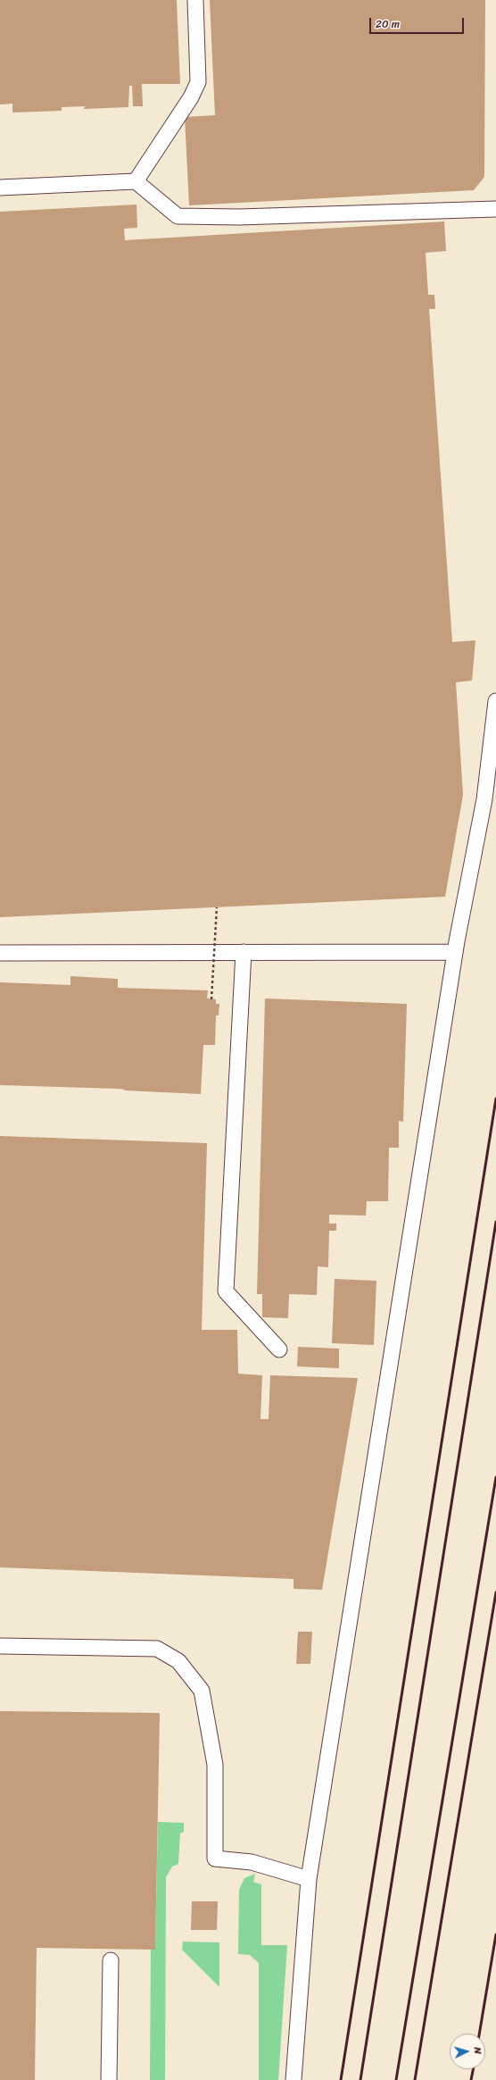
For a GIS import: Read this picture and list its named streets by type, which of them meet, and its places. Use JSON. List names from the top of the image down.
{
  "scale_bar": "20 m",
  "north": "right"
}
